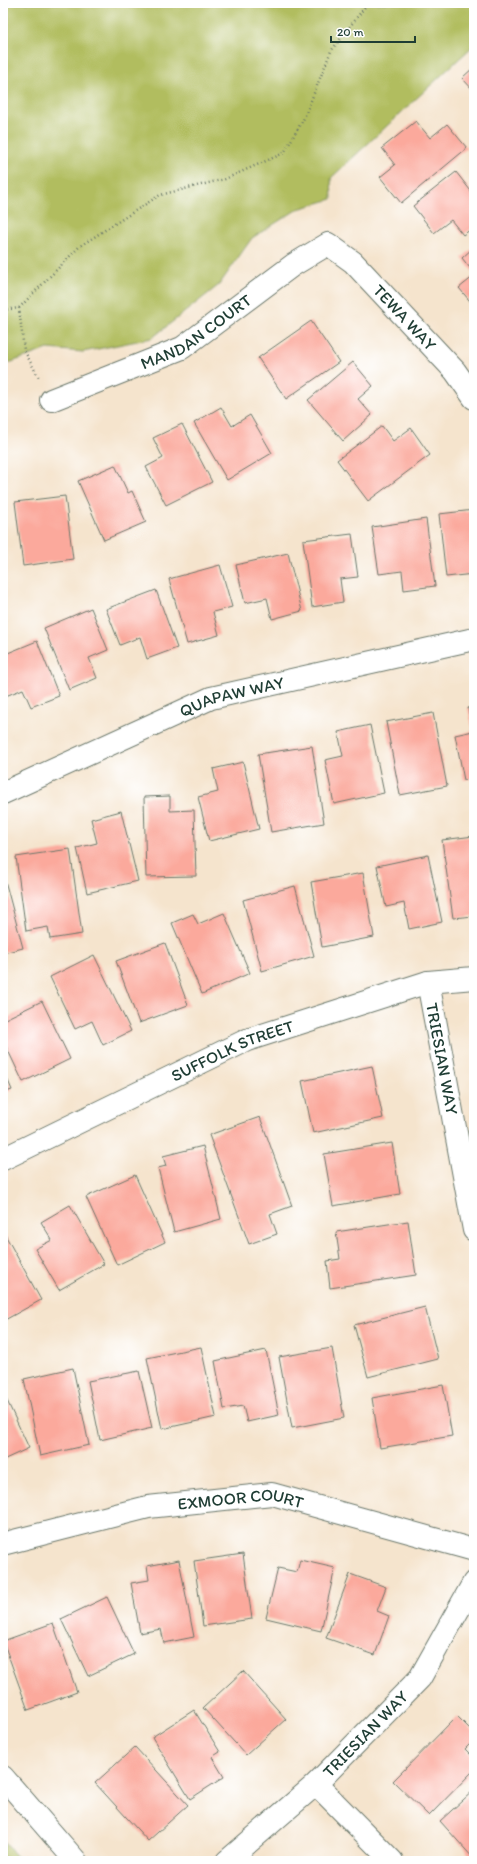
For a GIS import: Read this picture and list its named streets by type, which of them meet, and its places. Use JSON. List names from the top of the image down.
{
  "streets": {
    "street": [
      "TEWA WAY",
      "MANDAN COURT",
      "QUAPAW WAY",
      "SUFFOLK STREET",
      "TRIESIAN WAY",
      "EXMOOR COURT"
    ]
  },
  "crossings": [
    ["TEWA WAY", "MANDAN COURT"],
    ["SUFFOLK STREET", "TRIESIAN WAY"]
  ],
  "scale_bar": "20 m"
}
